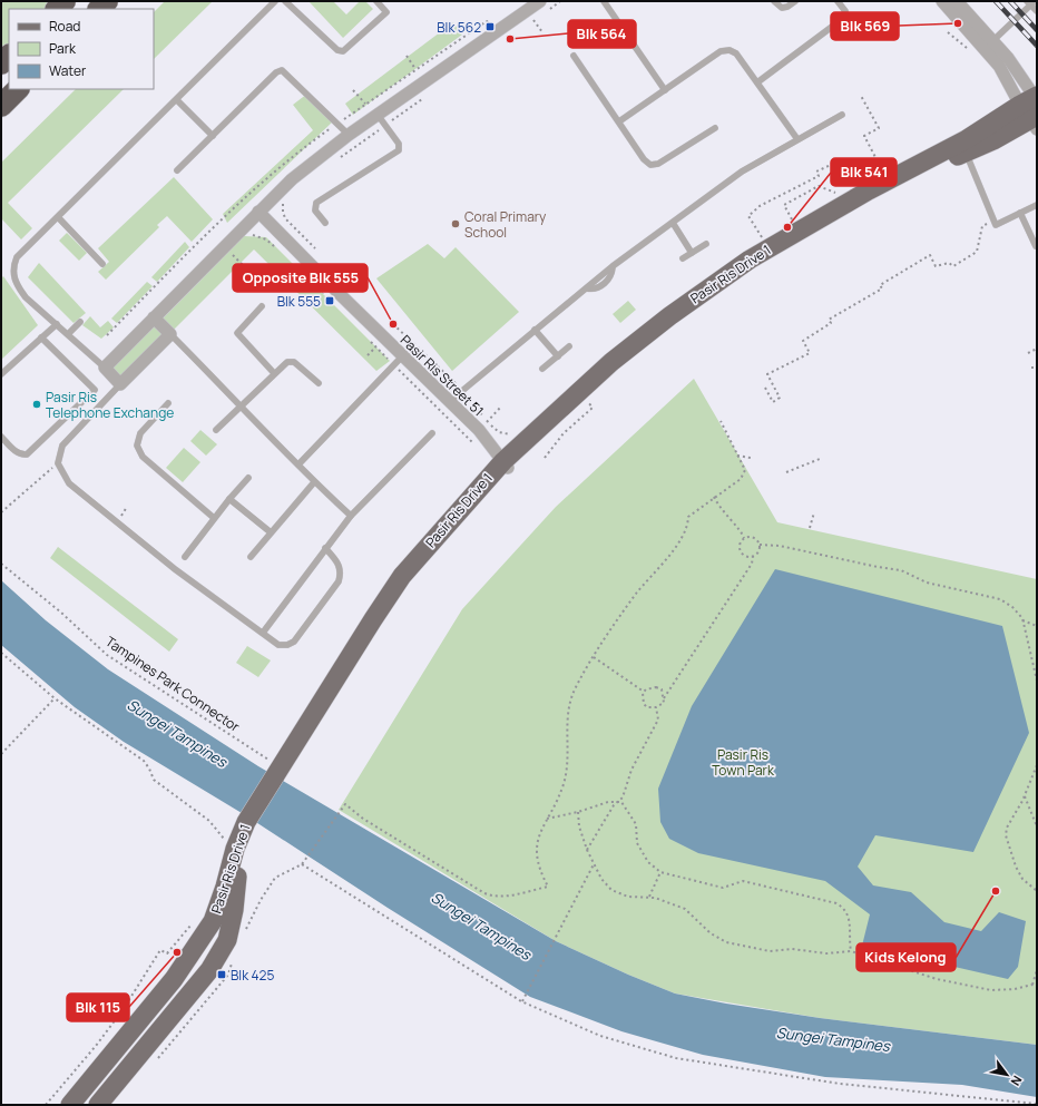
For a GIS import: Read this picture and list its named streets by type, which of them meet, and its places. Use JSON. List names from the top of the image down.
{
  "streets": {
    "main road": ["Pasir Ris Drive 1"],
    "street": ["Pasir Ris Street 51"],
    "path": ["Tampines Park Connector"]
  },
  "crossings": [
    ["Pasir Ris Drive 1", "Pasir Ris Street 51"],
    ["Pasir Ris Drive 1", "Tampines Park Connector"]
  ],
  "water": ["Sungei Tampines"],
  "parks": ["Pasir Ris Town Park"],
  "places": {
    "other": [
      "Blk 569",
      "Blk 564",
      "Coral Primary School",
      "Blk 541",
      "Opposite Blk 555",
      "Pasir Ris Telephone Exchange",
      "Kids Kelong",
      "Blk 115"
    ],
    "transit": ["Blk 562", "Blk 555", "Blk 425"]
  },
  "legend": ["Road", "Park", "Water"],
  "north": "bottom right"
}
